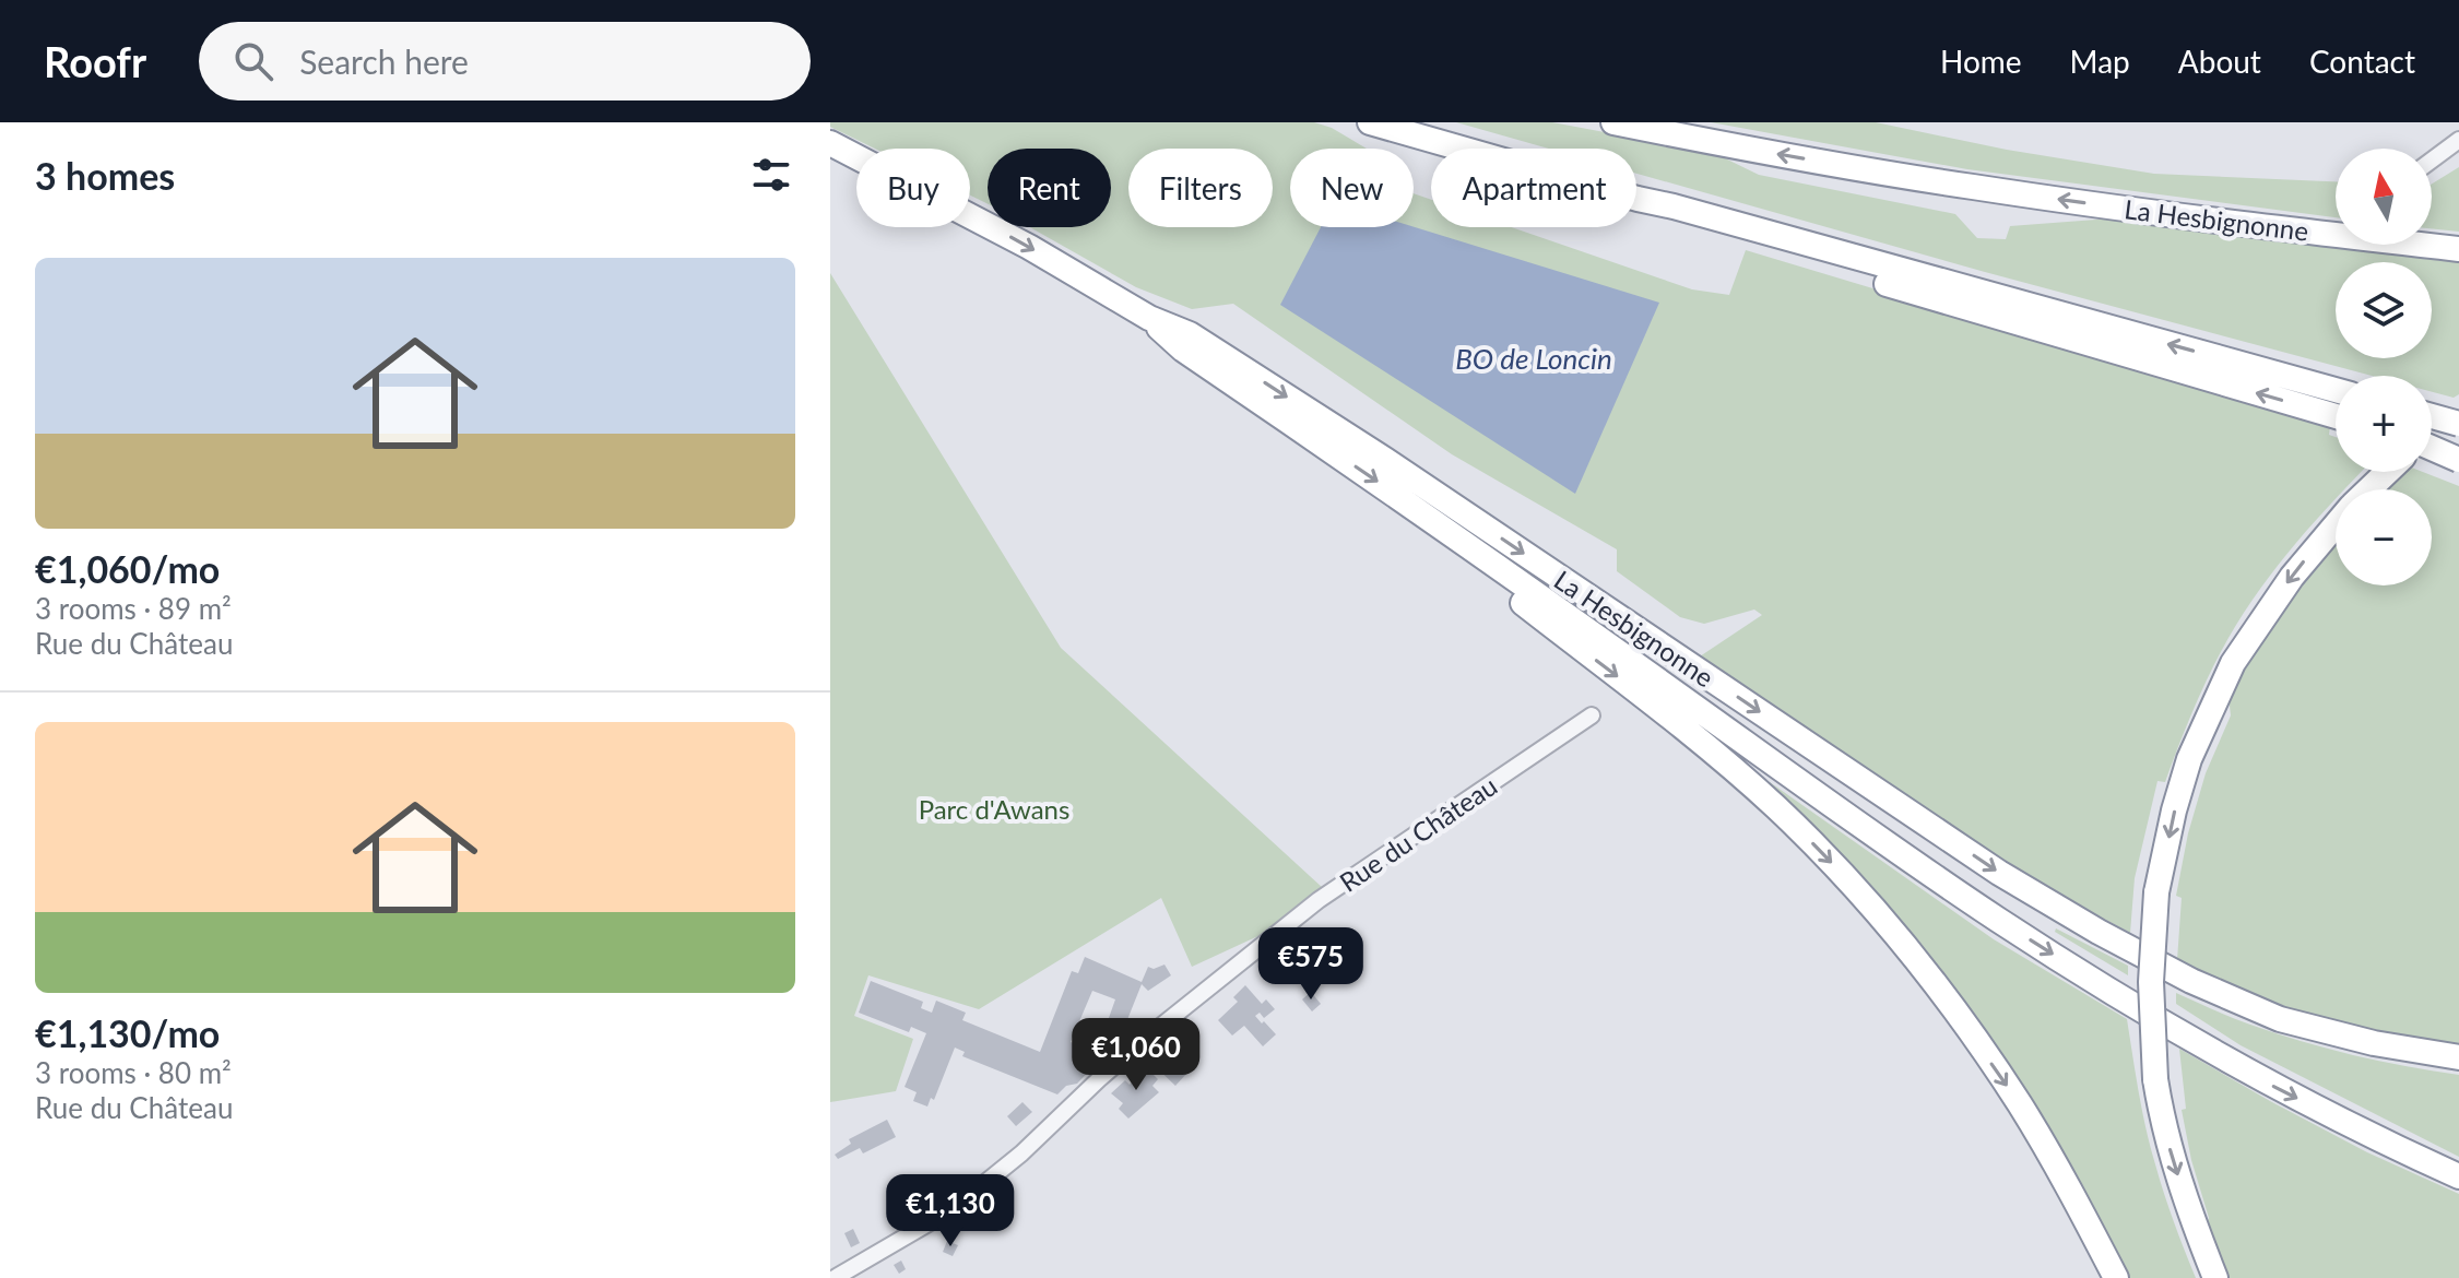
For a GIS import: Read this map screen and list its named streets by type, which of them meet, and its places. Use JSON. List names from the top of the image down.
{
  "streets": {
    "highway": ["La Hesbignonne"],
    "street": ["Rue du Château"]
  },
  "water": ["BO de Loncin"],
  "parks": ["Parc d'Awans"],
  "north": "top",
  "page": {
    "header": "Roofr",
    "search": "Search here",
    "nav": [
      "Home",
      "Map",
      "About",
      "Contact"
    ],
    "heading": "3 homes",
    "map_buttons": ["+", "−"],
    "chip": [
      "Buy",
      "Rent",
      "Filters",
      "New",
      "Apartment"
    ],
    "list": [
      {
        "name": "€1,060/mo",
        "note": "3 rooms · 89 m² · Rue du Château"
      },
      {
        "name": "€1,130/mo",
        "note": "3 rooms · 80 m² · Rue du Château"
      }
    ],
    "price": ["€575", "€1,060", "€1,130"]
  }
}
